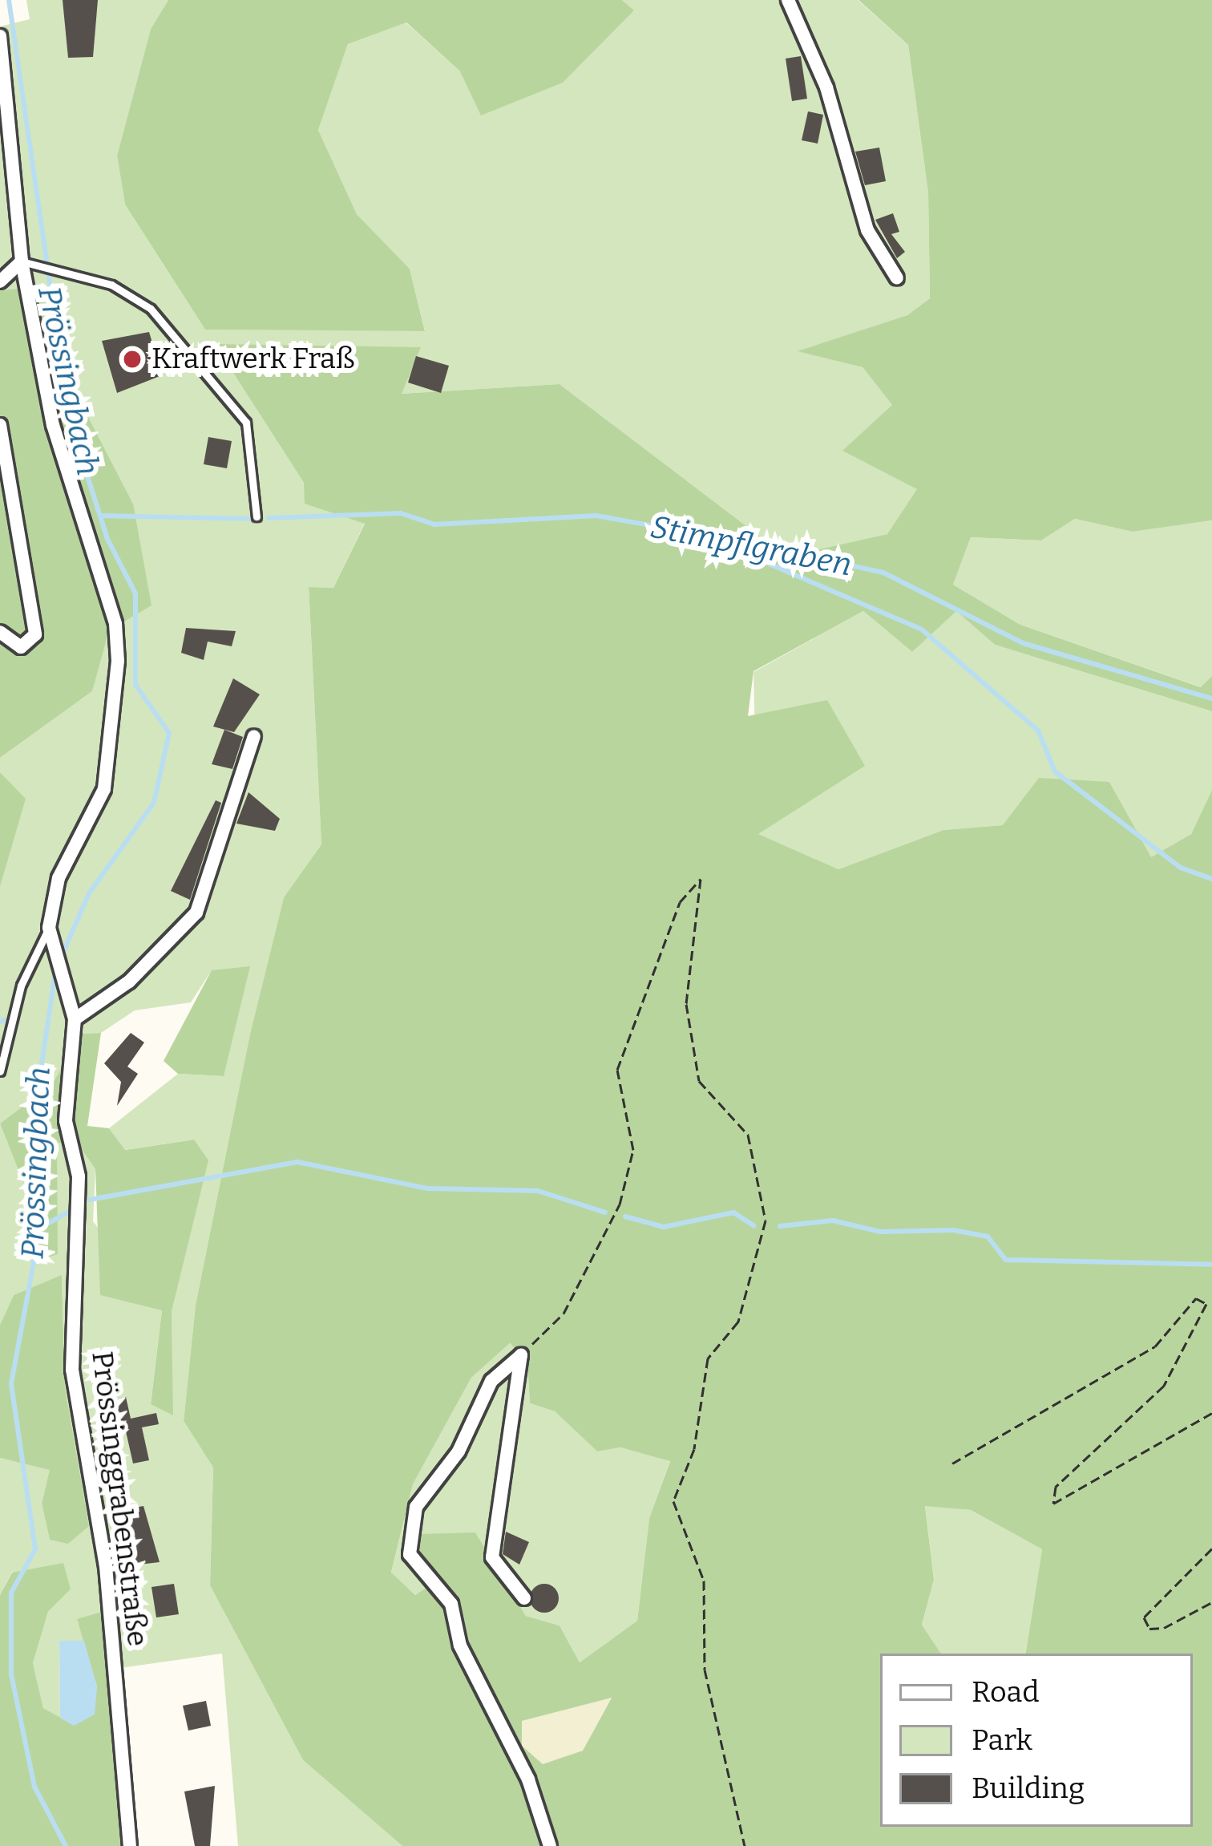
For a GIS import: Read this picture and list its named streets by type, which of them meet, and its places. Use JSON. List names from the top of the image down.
{
  "streets": {
    "street": ["Prössinggrabenstraße"]
  },
  "water": ["Prössingbach", "Stimpflgraben"],
  "places": ["Kraftwerk Fraß"],
  "legend": ["Road", "Park", "Building"]
}
